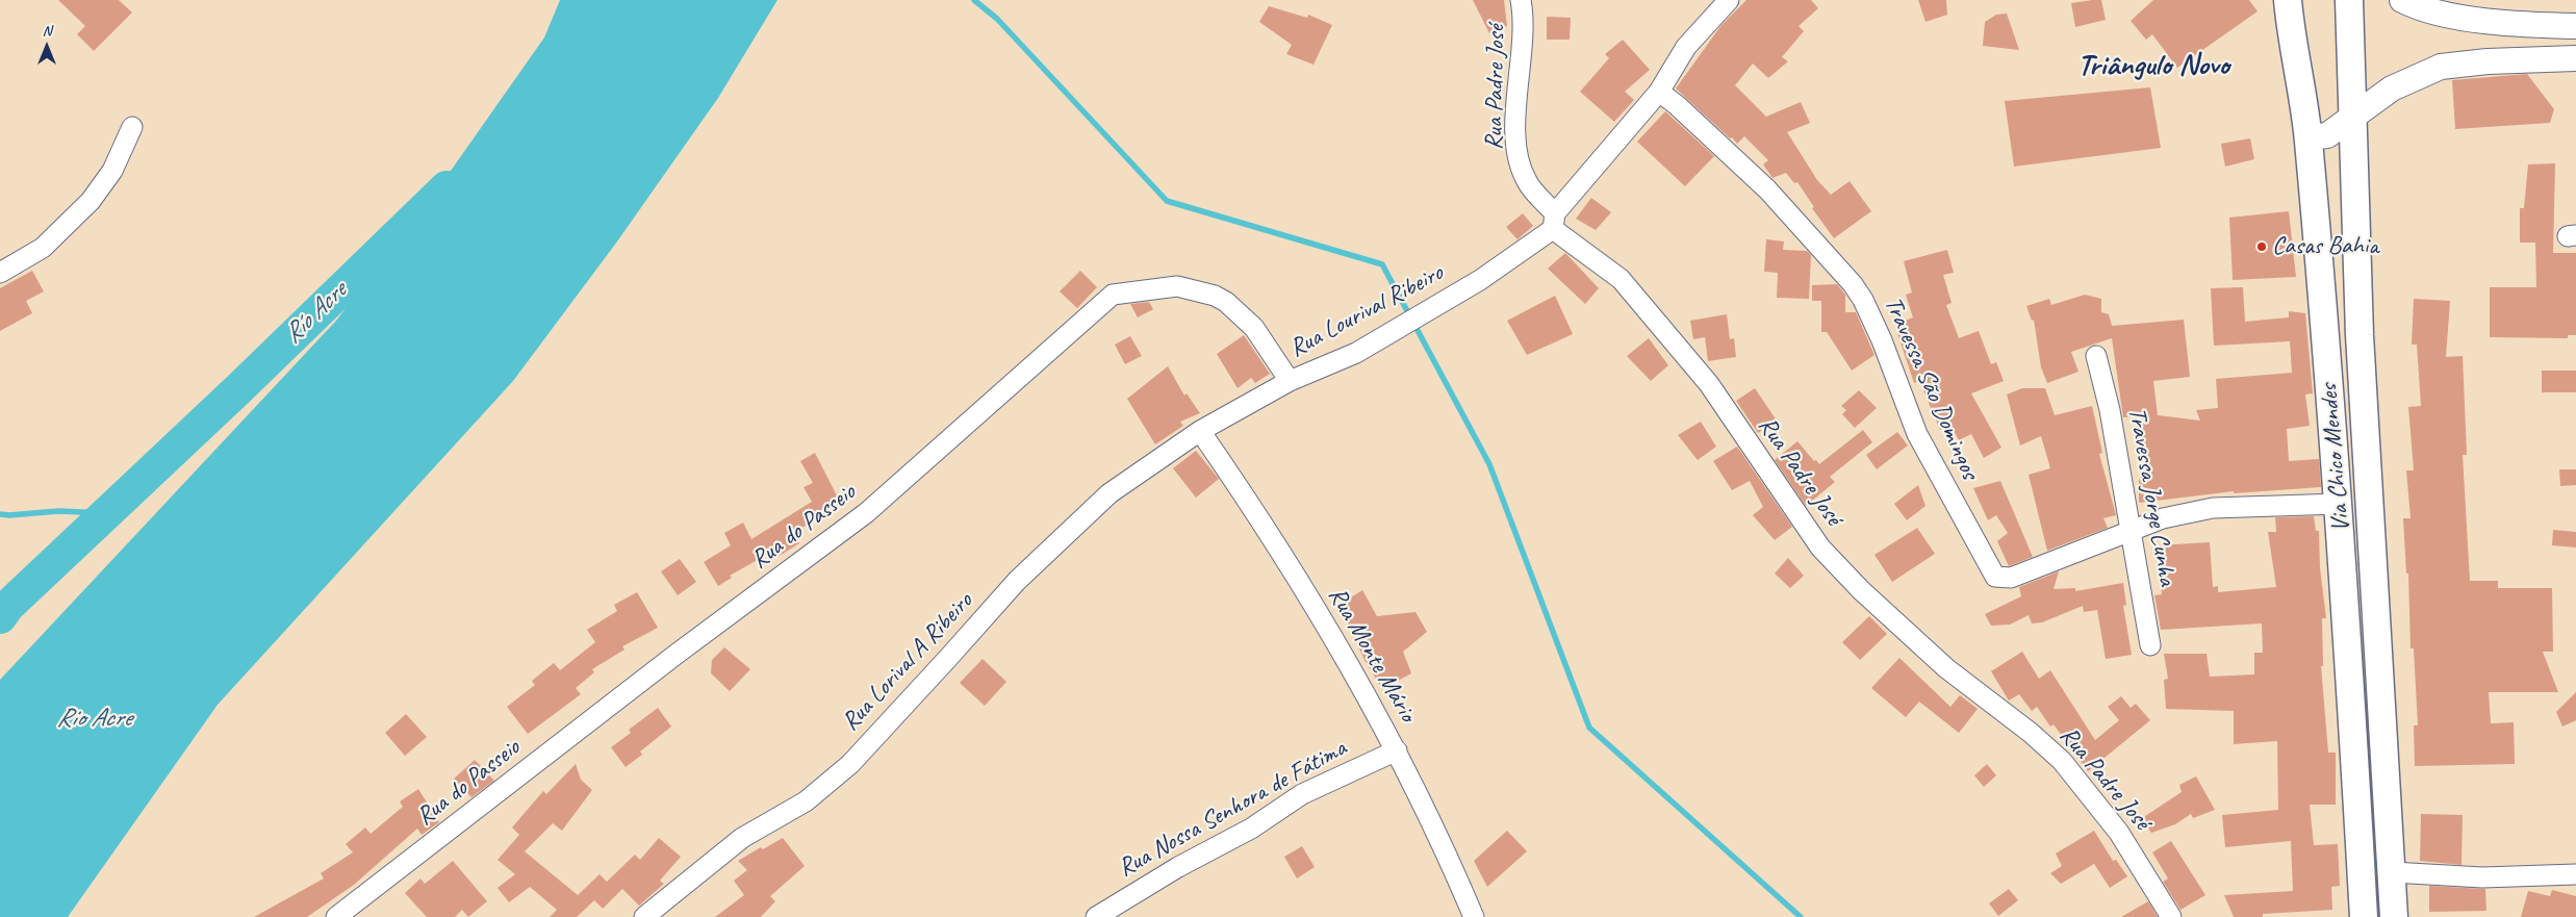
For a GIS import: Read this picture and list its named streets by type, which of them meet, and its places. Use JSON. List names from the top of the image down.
{
  "streets": {
    "main road": ["Via Chico Mendes"],
    "street": [
      "Rua Padre José",
      "Rua Lourival Ribeiro",
      "Travessa São Domingos",
      "Travessa Jorge Cunha",
      "Rua do Passeio",
      "Rua Monte Mário",
      "Rua Lorival A Ribeiro",
      "Rua Nossa Senhora de Fátima"
    ]
  },
  "crossings": [
    ["Rua Padre José", "Rua Lourival Ribeiro"],
    ["Rua Lourival Ribeiro", "Travessa São Domingos"],
    ["Rua Lourival Ribeiro", "Rua do Passeio"],
    ["Rua Lourival Ribeiro", "Rua Monte Mário"],
    ["Rua Lourival Ribeiro", "Rua Lorival A Ribeiro"],
    ["Travessa São Domingos", "Via Chico Mendes"],
    ["Travessa São Domingos", "Travessa Jorge Cunha"],
    ["Rua Monte Mário", "Rua Lorival A Ribeiro"],
    ["Rua Monte Mário", "Rua Nossa Senhora de Fátima"]
  ],
  "districts": ["Triângulo Novo"],
  "water": ["Río Acre", "Rio Acre"],
  "places": ["Casas Bahia"],
  "north": "top"
}
